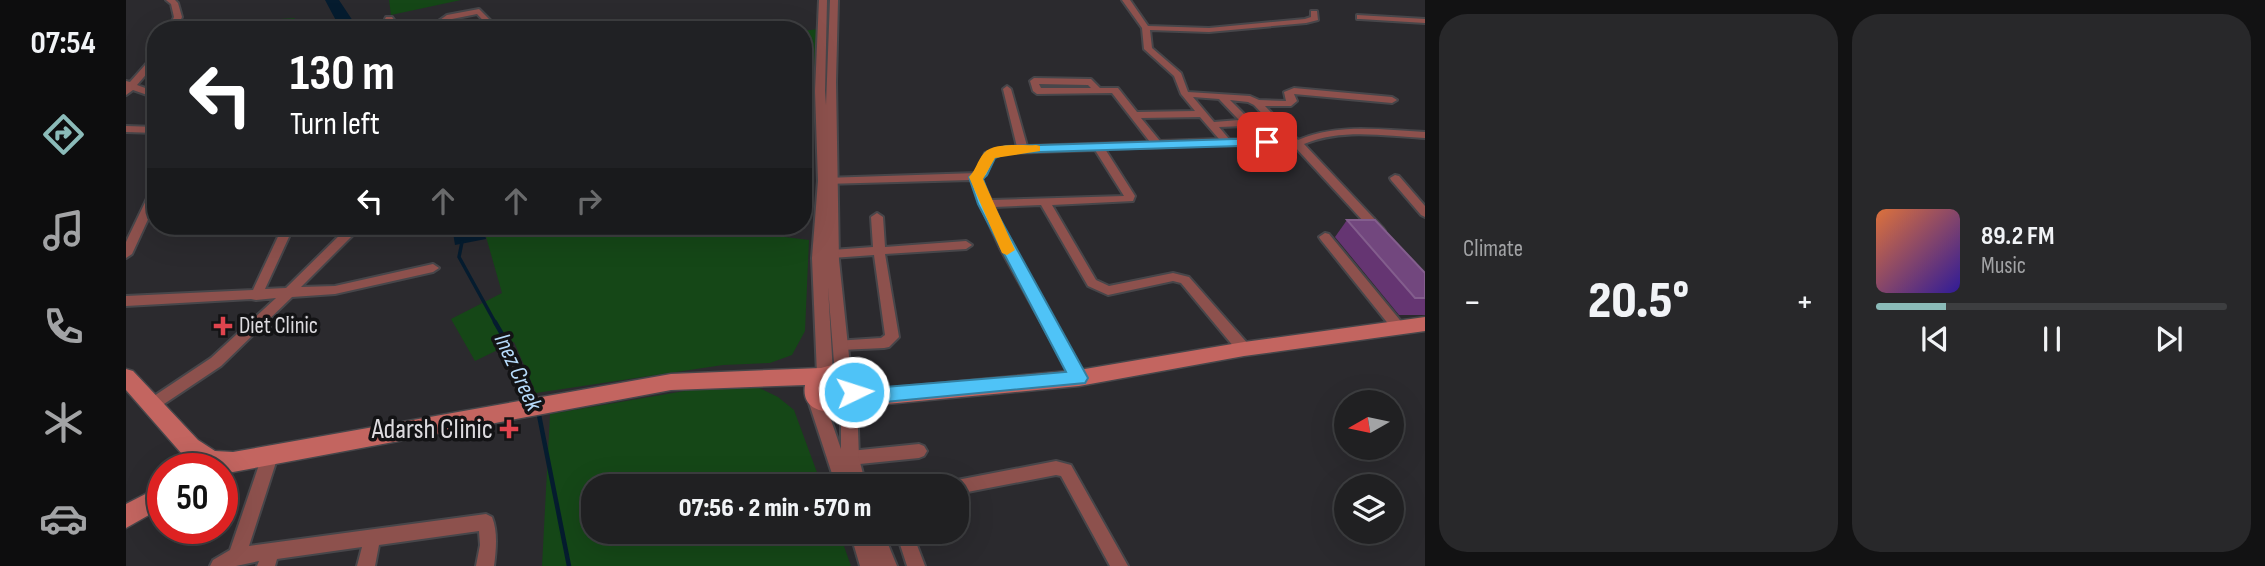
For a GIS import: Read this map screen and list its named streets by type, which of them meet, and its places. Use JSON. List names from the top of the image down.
{
  "water": ["Inez Creek"],
  "places": {
    "health": ["Diet Clinic", "Adarsh Clinic"]
  },
  "north": "left",
  "page": {
    "tabs": "07:54",
    "tile": "Climate",
    "turn": ["130 m", "Turn left"],
    "song": ["89.2 FM", "Music"],
    "heat": ["−", "20.5°", "+"],
    "limit": "50",
    "trip": "07:56 · 2 min · 570 m"
  }
}
